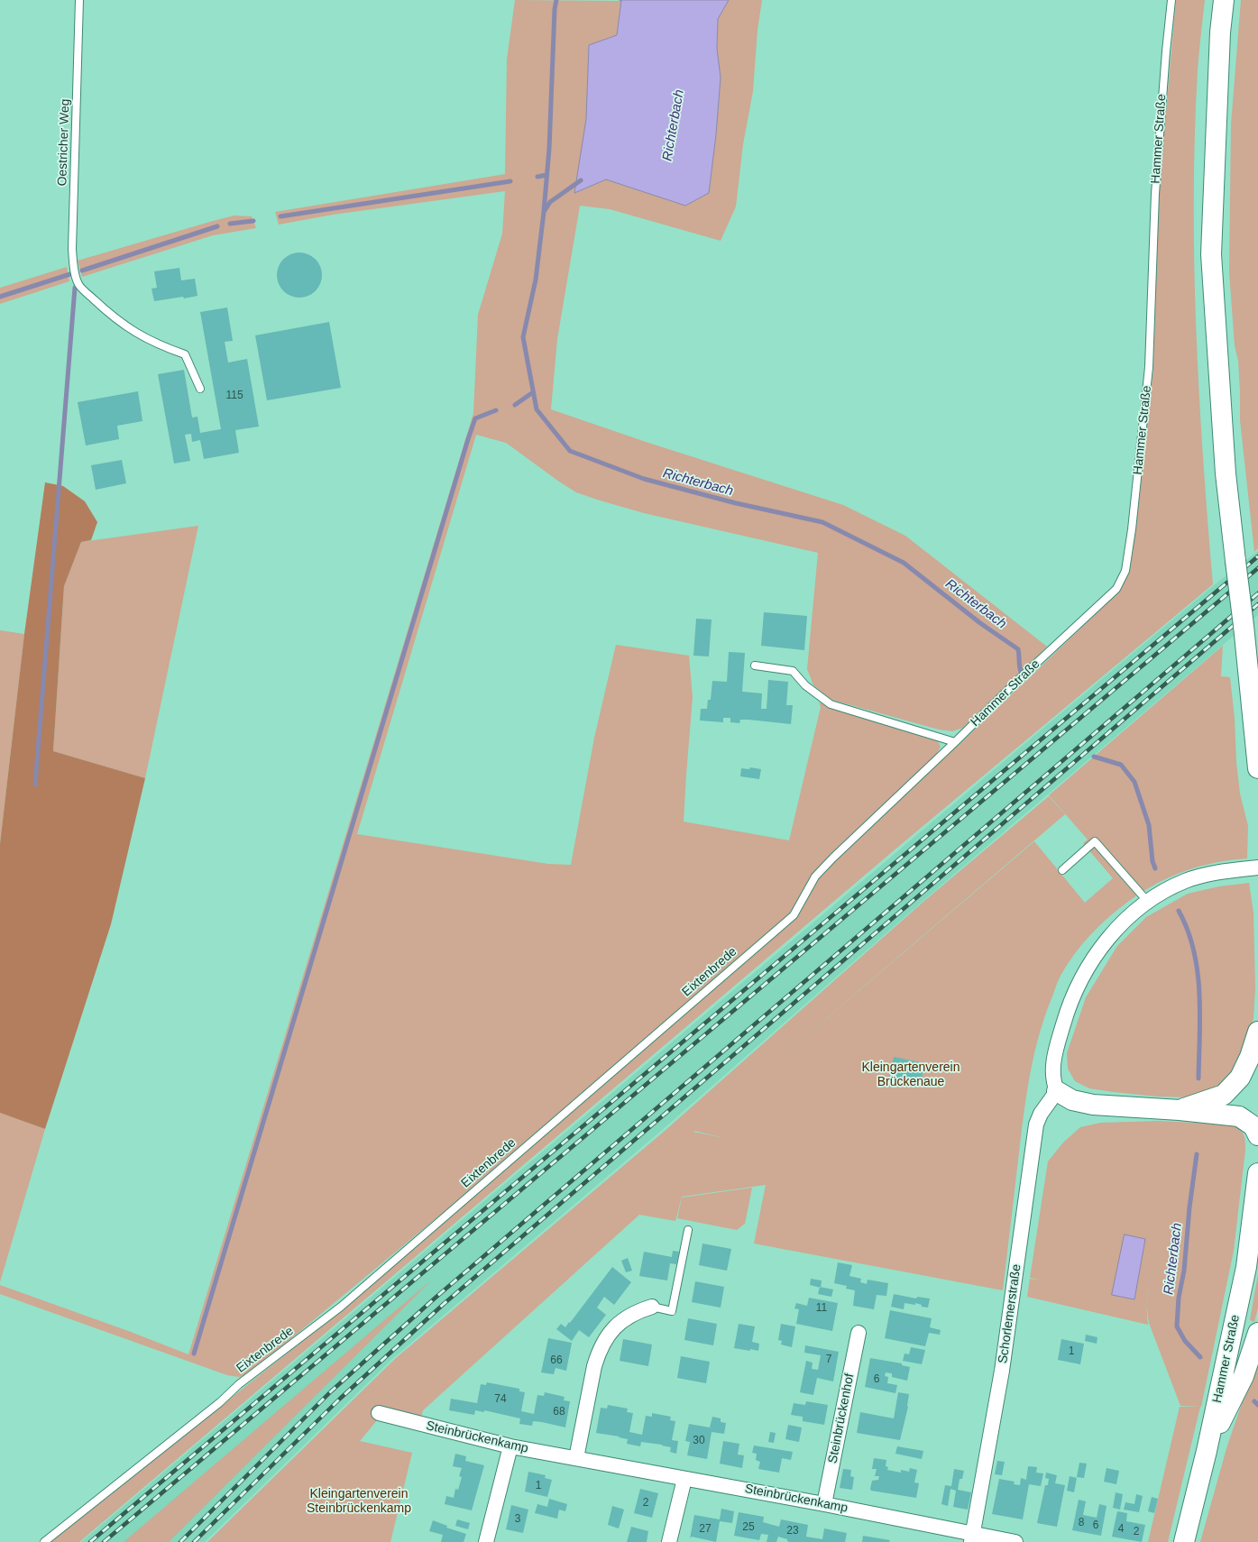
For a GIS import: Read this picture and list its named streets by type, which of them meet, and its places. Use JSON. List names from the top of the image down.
{
  "streets": {
    "main road": ["Hammer Straße"],
    "street": ["Schorlemerstraße", "Steinbrückenhof", "Steinbrückenkamp"],
    "lane": ["Oestricher Weg", "Eixtenbrede"]
  },
  "crossings": [
    ["Hammer Straße", "Eixtenbrede"],
    ["Schorlemerstraße", "Steinbrückenkamp"],
    ["Steinbrückenhof", "Steinbrückenkamp"]
  ],
  "water": ["Richterbach"],
  "parks": ["Kleingartenverein Brückenaue", "Kleingartenverein Steinbrückenkamp"],
  "house_numbers": [
    "115",
    "11",
    "1",
    "7",
    "66",
    "6",
    "74",
    "68",
    "30",
    "1",
    "2",
    "3",
    "8",
    "6",
    "25",
    "27",
    "4",
    "23",
    "2"
  ]
}
